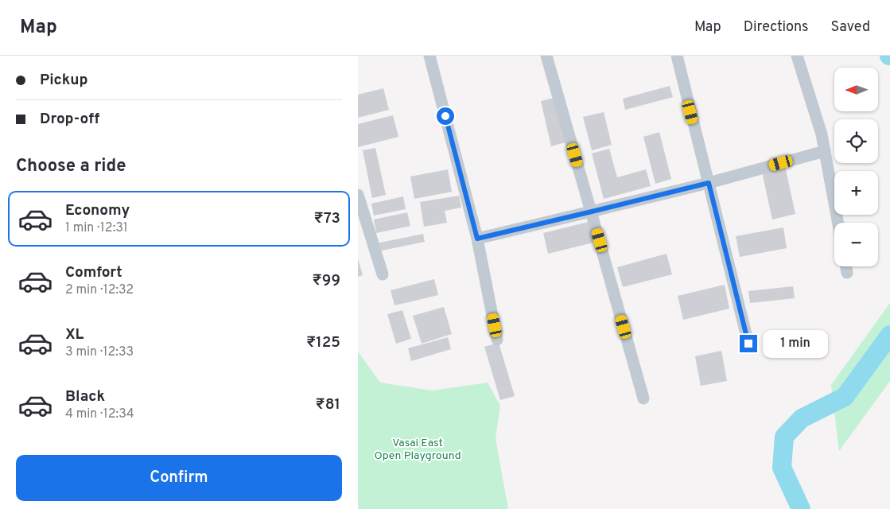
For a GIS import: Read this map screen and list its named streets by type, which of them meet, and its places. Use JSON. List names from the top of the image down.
{
  "parks": ["Vasai East Open Playground"],
  "north": "left",
  "page": {
    "header": "Map",
    "nav": ["Map", "Directions", "Saved"],
    "banner": ["Pickup", "Drop-off"],
    "map_buttons": ["+", "−"],
    "heading": "Choose a ride",
    "list": [
      {
        "name": "Economy",
        "note": "1 min · 12:31",
        "value": "₹73"
      },
      {
        "name": "Comfort",
        "note": "2 min · 12:32",
        "value": "₹99"
      },
      {
        "name": "XL",
        "note": "3 min · 12:33",
        "value": "₹125"
      },
      {
        "name": "Black",
        "note": "4 min · 12:34",
        "value": "₹81"
      }
    ],
    "bubble": "1 min",
    "buttons": "Confirm"
  }
}
